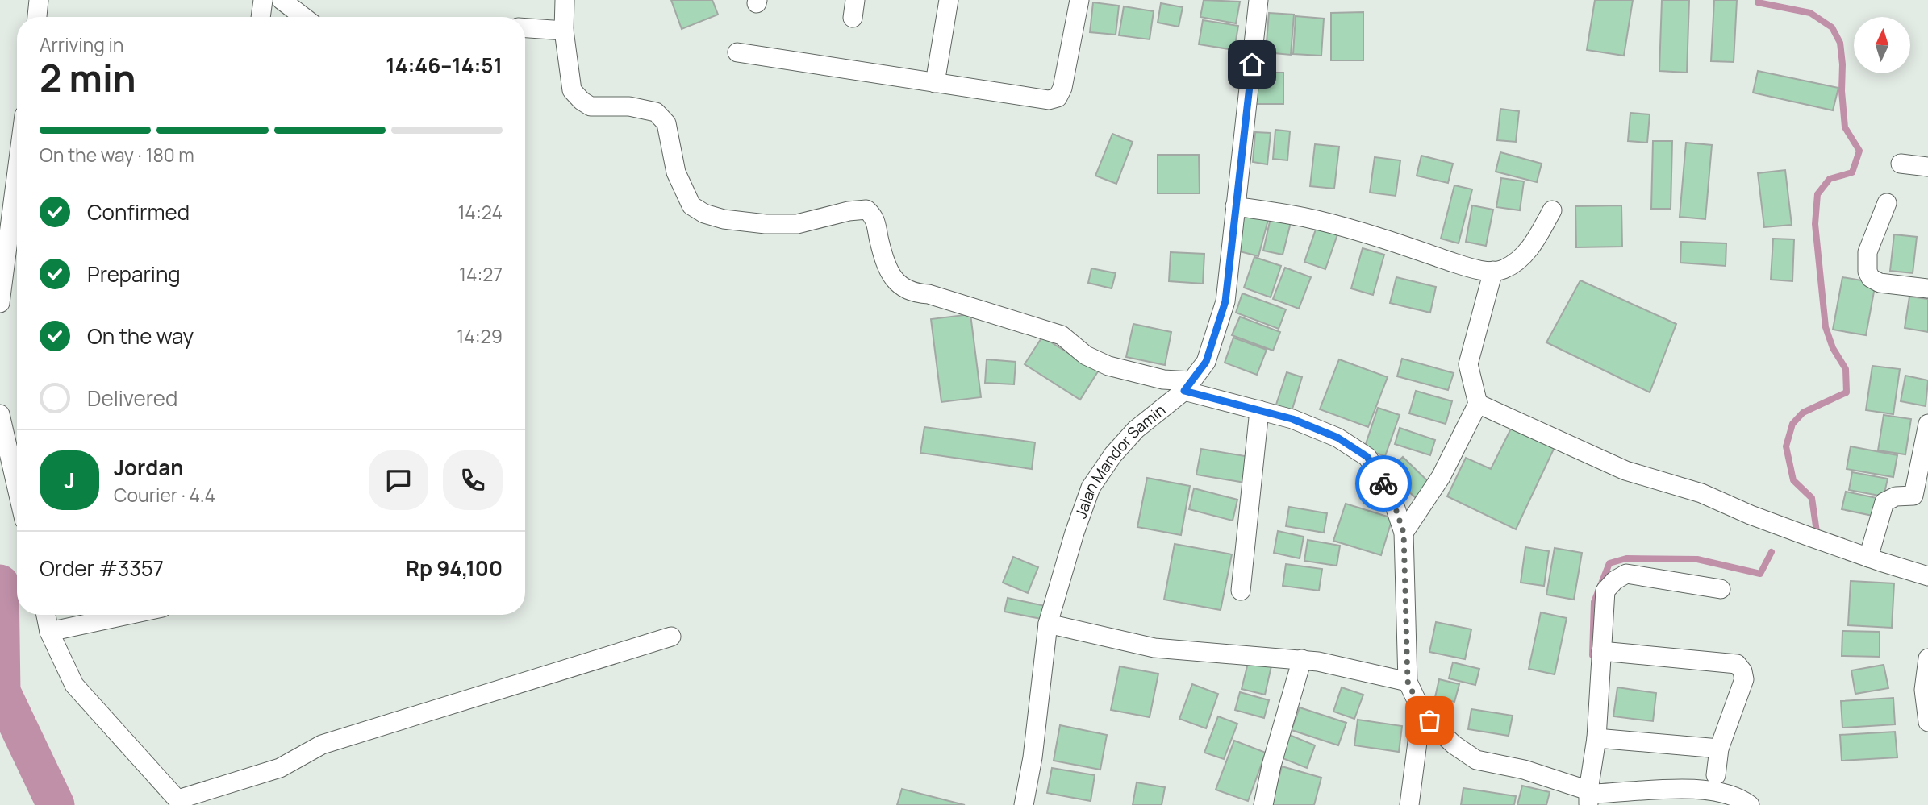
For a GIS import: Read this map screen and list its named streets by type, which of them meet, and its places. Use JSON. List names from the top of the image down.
{
  "streets": {
    "street": ["Jalan Mandor Samin"]
  },
  "north": "top",
  "page": {
    "heading": ["2 min", "Arriving in", "14:46–14:51"],
    "panel": [
      "Jordan",
      "Courier · 4.4",
      "Order #3357",
      "Rp 94,100"
    ],
    "bar": "On the way · 180 m",
    "list": [
      ["Confirmed", "14:24"],
      ["Preparing", "14:27"],
      ["On the way", "14:29"],
      "Delivered"
    ],
    "round": "J"
  }
}
